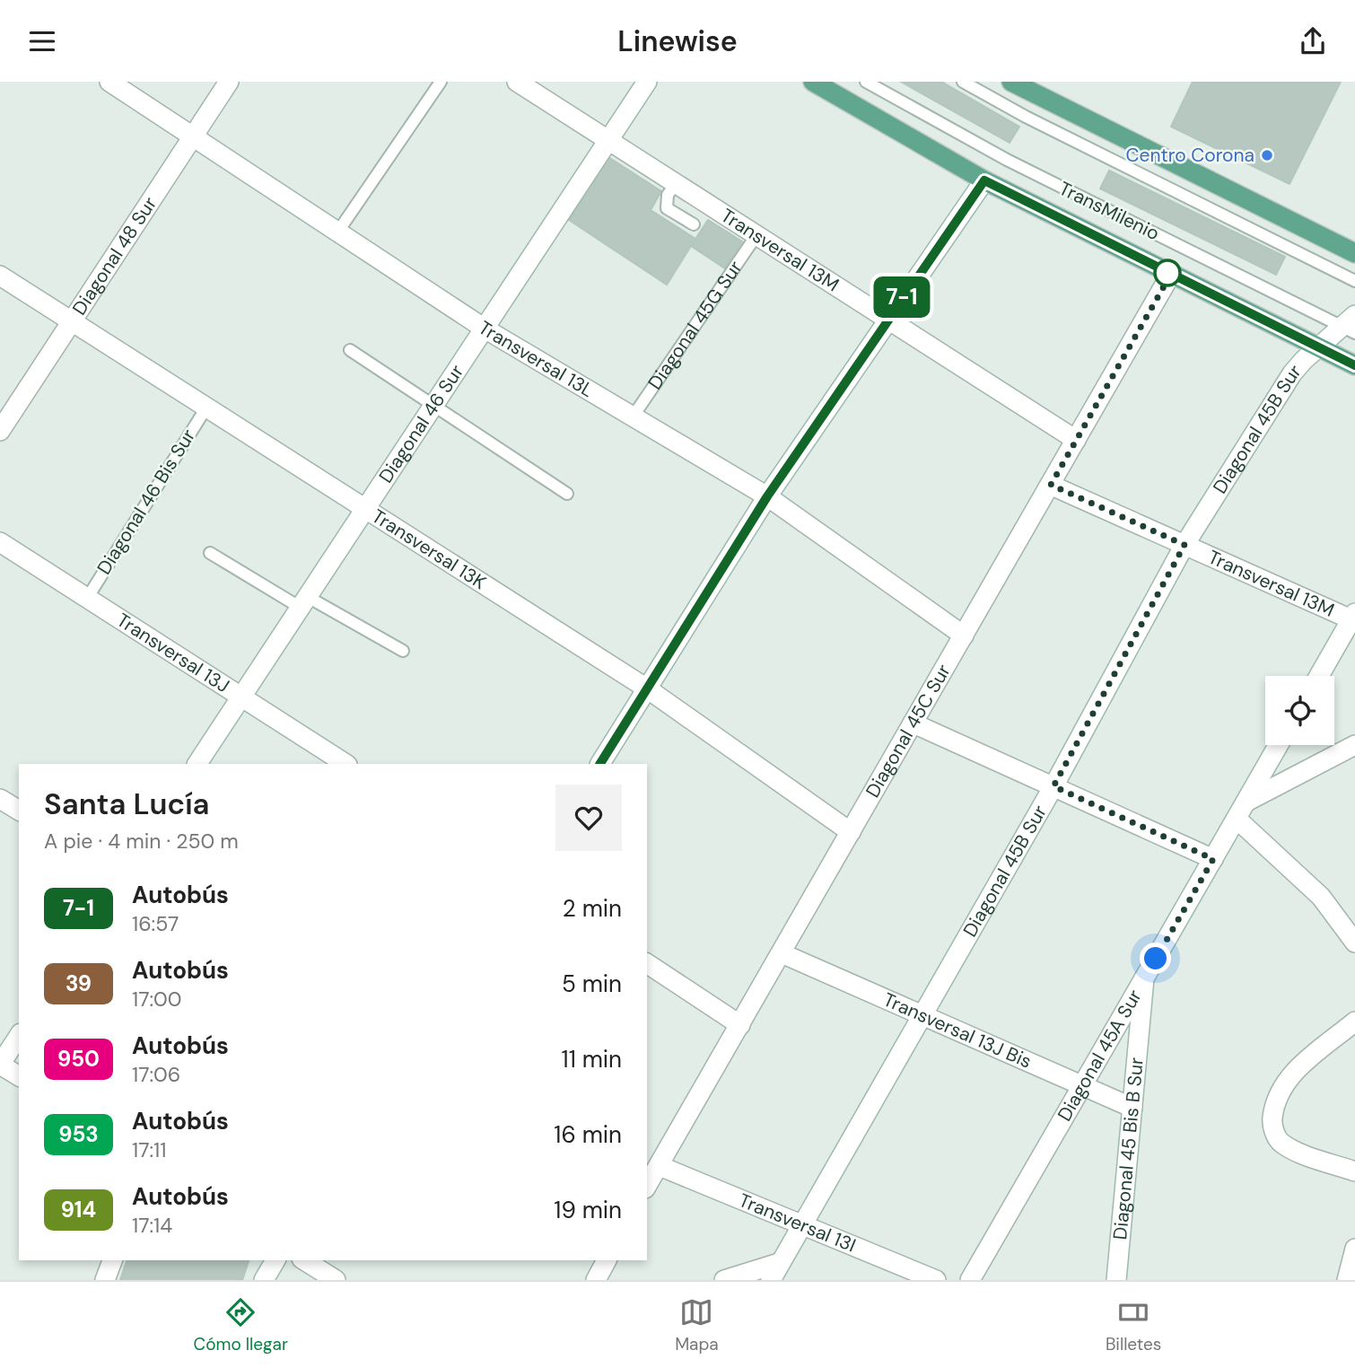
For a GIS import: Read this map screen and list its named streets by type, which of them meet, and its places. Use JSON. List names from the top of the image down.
{
  "streets": {
    "street": [
      "Transversal 13M",
      "Diagonal 48 Sur",
      "Transversal 13L",
      "Diagonal 46 Sur",
      "Diagonal 45B Sur",
      "Transversal 13K",
      "Transversal 13J",
      "Diagonal 45C Sur",
      "Transversal 13J Bis",
      "Diagonal 45A Sur",
      "Diagonal 45 Bis B Sur",
      "Transversal 13I"
    ],
    "lane": ["TransMilenio", "Diagonal 45G Sur", "Diagonal 46 Bis Sur"]
  },
  "crossings": [
    ["TransMilenio", "Diagonal 45B Sur"],
    ["Transversal 13M", "Diagonal 45G Sur"],
    ["Transversal 13M", "Diagonal 46 Sur"],
    ["Transversal 13M", "Diagonal 45B Sur"],
    ["Transversal 13M", "Diagonal 45C Sur"],
    ["Diagonal 48 Sur", "Transversal 13L"],
    ["Diagonal 48 Sur", "Transversal 13K"],
    ["Diagonal 45G Sur", "Transversal 13L"],
    ["Transversal 13L", "Diagonal 46 Sur"],
    ["Transversal 13L", "Diagonal 45C Sur"],
    ["Diagonal 46 Sur", "Transversal 13K"],
    ["Diagonal 46 Sur", "Transversal 13J"],
    ["Diagonal 45B Sur", "Transversal 13J Bis"],
    ["Diagonal 45B Sur", "Transversal 13I"],
    ["Diagonal 46 Bis Sur", "Transversal 13K"],
    ["Diagonal 46 Bis Sur", "Transversal 13J"],
    ["Transversal 13K", "Diagonal 45C Sur"],
    ["Diagonal 45C Sur", "Transversal 13J Bis"],
    ["Diagonal 45C Sur", "Transversal 13I"],
    ["Transversal 13J Bis", "Diagonal 45A Sur"],
    ["Transversal 13J Bis", "Diagonal 45 Bis B Sur"],
    ["Diagonal 45A Sur", "Diagonal 45 Bis B Sur"]
  ],
  "places": ["Centro Corona"],
  "lines": ["bus line 7-1"],
  "page": {
    "header": "Linewise",
    "on_map": "7-1",
    "heading": ["Santa Lucía", "A pie · 4 min · 250 m"],
    "list": [
      {
        "mark": "7-1",
        "name": "Autobús",
        "note": "16:57",
        "value": "2 min"
      },
      {
        "mark": "39",
        "name": "Autobús",
        "note": "17:00",
        "value": "5 min"
      },
      {
        "mark": "950",
        "name": "Autobús",
        "note": "17:06",
        "value": "11 min"
      },
      {
        "mark": "953",
        "name": "Autobús",
        "note": "17:11",
        "value": "16 min"
      },
      {
        "mark": "914",
        "name": "Autobús",
        "note": "17:14",
        "value": "19 min"
      }
    ],
    "tabs": ["Cómo llegar", "Mapa", "Billetes"]
  }
}
